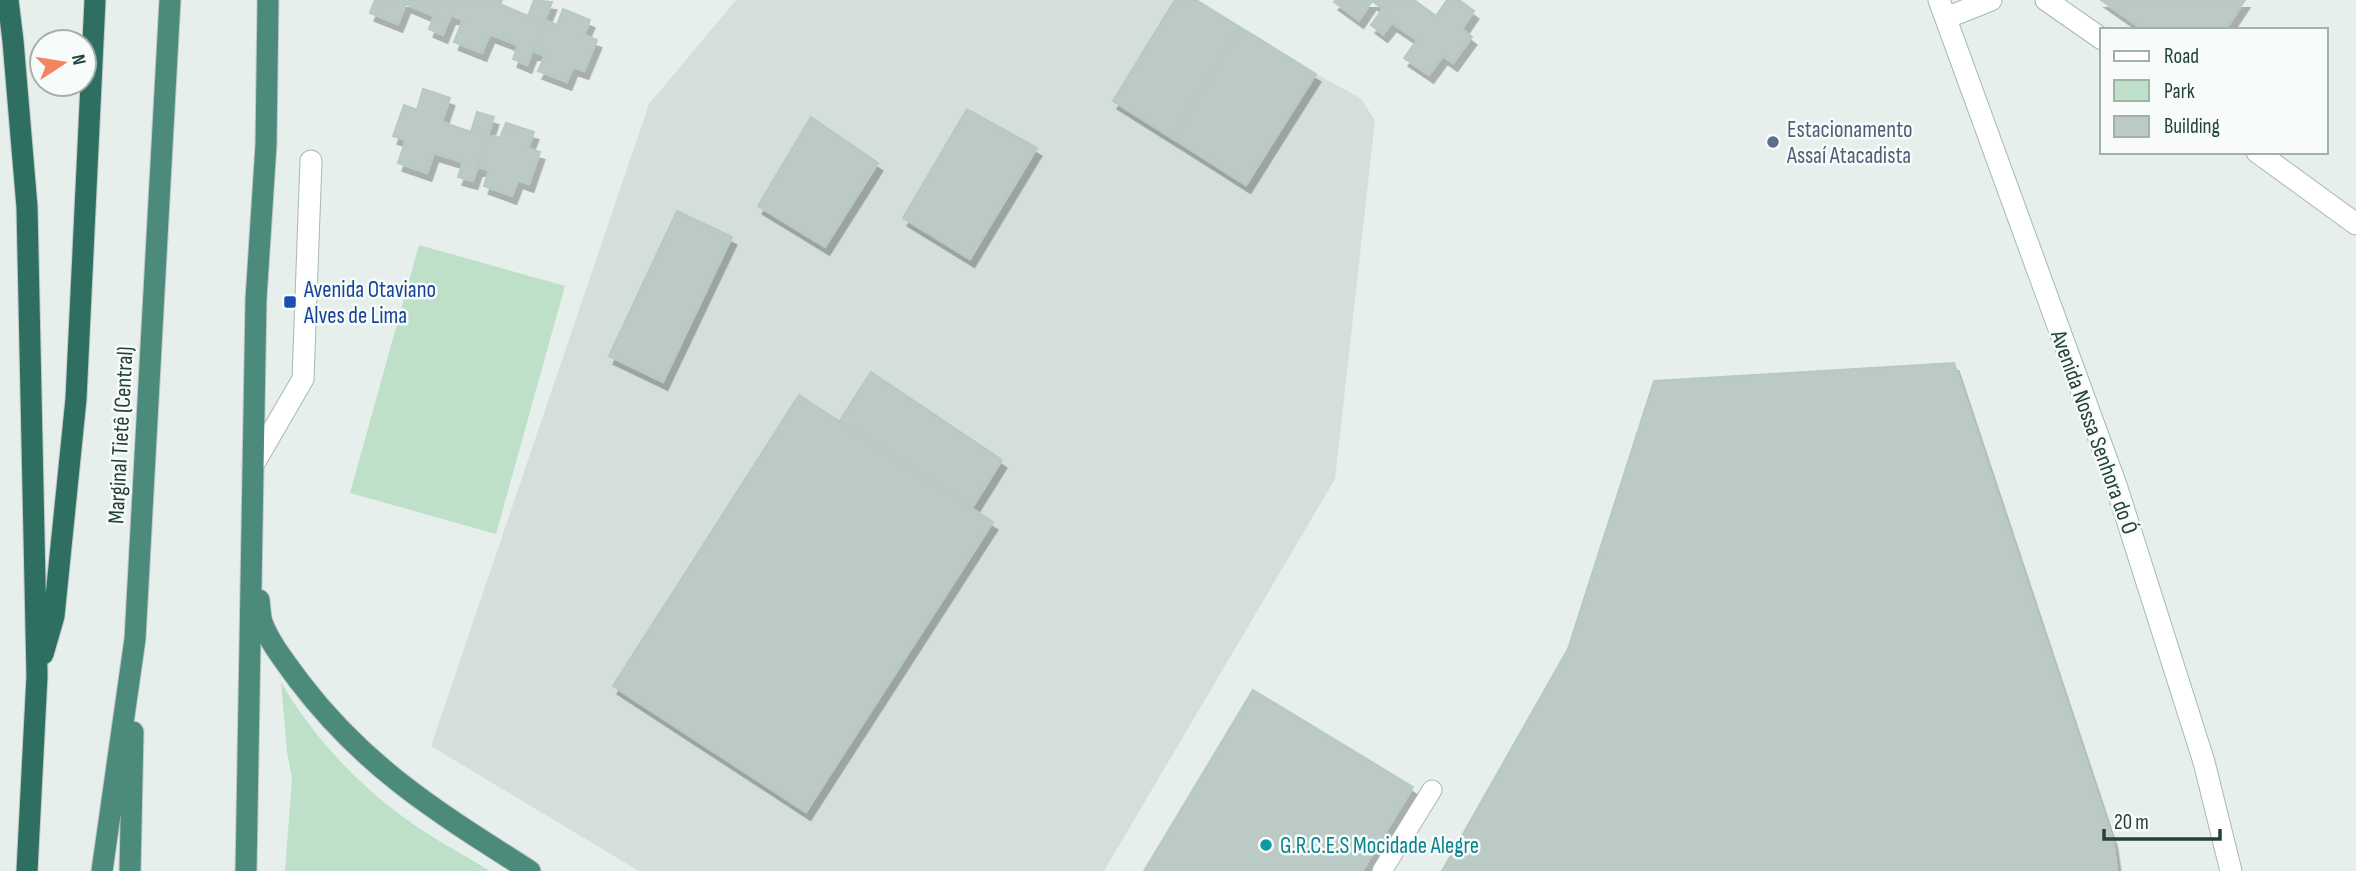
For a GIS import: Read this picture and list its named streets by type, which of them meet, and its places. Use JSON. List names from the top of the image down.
{
  "streets": {
    "highway": ["Marginal Tietê (Central)"],
    "main road": ["Avenida Nossa Senhora do Ó"]
  },
  "places": {
    "other": ["Estacionamento Assaí Atacadista", "G.R.C.E.S Mocidade Alegre"],
    "transit": ["Avenida Otaviano Alves de Lima"]
  },
  "legend": ["Road", "Park", "Building"],
  "scale_bar": "20 m",
  "north": "right"
}
